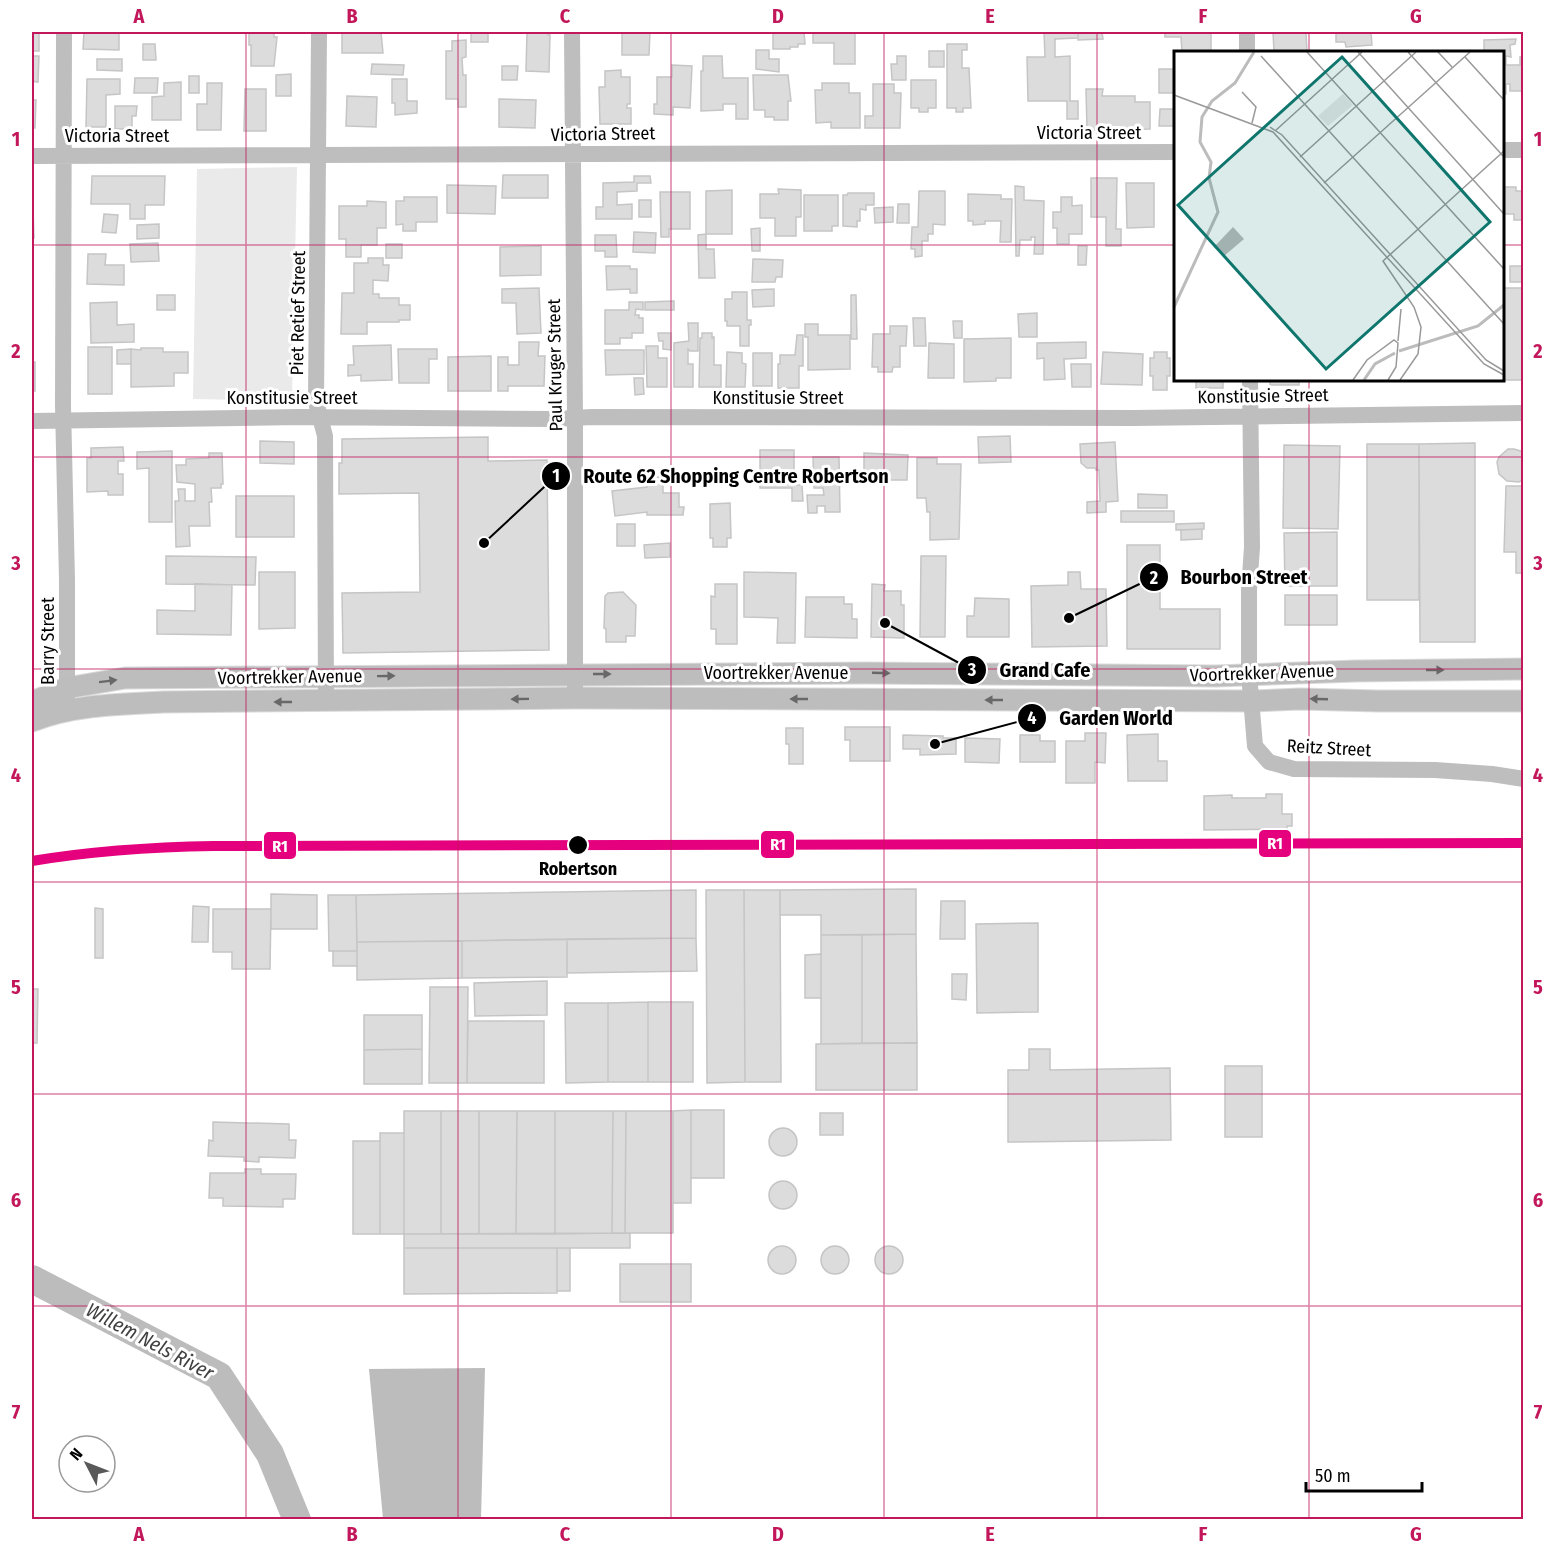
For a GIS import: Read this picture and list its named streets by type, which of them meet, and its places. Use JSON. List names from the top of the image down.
{
  "streets": {
    "main road": ["Voortrekker Avenue"],
    "street": [
      "Victoria Street",
      "Piet Retief Street",
      "Paul Kruger Street",
      "Konstitusie Street",
      "Barry Street",
      "Reitz Street"
    ]
  },
  "crossings": [
    ["Victoria Street", "Piet Retief Street"],
    ["Victoria Street", "Paul Kruger Street"],
    ["Victoria Street", "Barry Street"],
    ["Piet Retief Street", "Konstitusie Street"],
    ["Piet Retief Street", "Voortrekker Avenue"],
    ["Paul Kruger Street", "Konstitusie Street"],
    ["Paul Kruger Street", "Voortrekker Avenue"],
    ["Konstitusie Street", "Barry Street"],
    ["Konstitusie Street", "Reitz Street"],
    ["Barry Street", "Voortrekker Avenue"],
    ["Voortrekker Avenue", "Reitz Street"]
  ],
  "water": ["Willem Nels River"],
  "places": [
    "Route 62 Shopping Centre Robertson",
    "Bourbon Street",
    "Grand Cafe",
    "Garden World",
    "Robertson"
  ],
  "lines": ["transit line R1"],
  "scale_bar": "50 m",
  "north": "top left",
  "grid": {
    "columns": [
      "A",
      "B",
      "C",
      "D",
      "E",
      "F",
      "G"
    ],
    "rows": [
      "1",
      "2",
      "3",
      "4",
      "5",
      "6",
      "7"
    ]
  }
}
